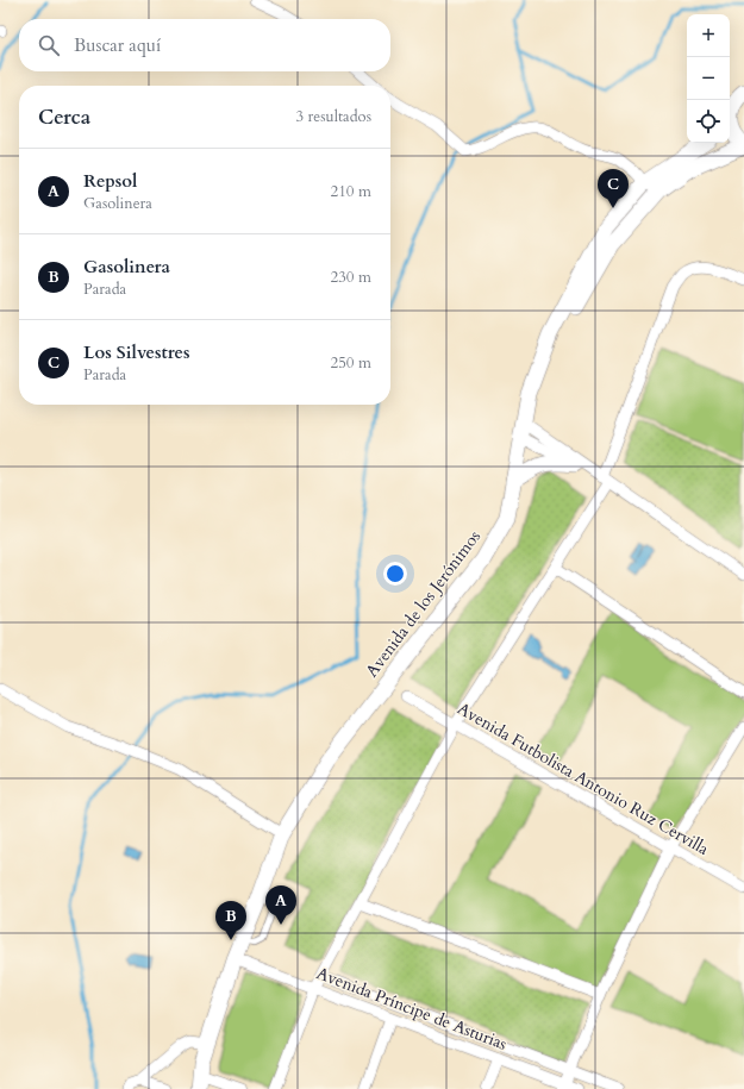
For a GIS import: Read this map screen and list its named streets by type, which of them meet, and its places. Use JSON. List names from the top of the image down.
{
  "streets": {
    "main road": ["Avenida de los Jerónimos"],
    "street": ["Avenida Futbolista Antonio Ruz Cervilla", "Avenida Príncipe de Asturias"]
  },
  "crossings": [
    ["Avenida de los Jerónimos", "Avenida Príncipe de Asturias"]
  ],
  "page": {
    "map_buttons": ["+", "−"],
    "search": "Buscar aquí",
    "heading": ["Cerca", "3 resultados"],
    "list": [
      {
        "mark": "A",
        "name": "Repsol",
        "note": "Gasolinera",
        "value": "210 m"
      },
      {
        "mark": "B",
        "name": "Gasolinera",
        "note": "Parada",
        "value": "230 m"
      },
      {
        "mark": "C",
        "name": "Los Silvestres",
        "note": "Parada",
        "value": "250 m"
      }
    ],
    "pins": ["C", "A", "B"]
  }
}
